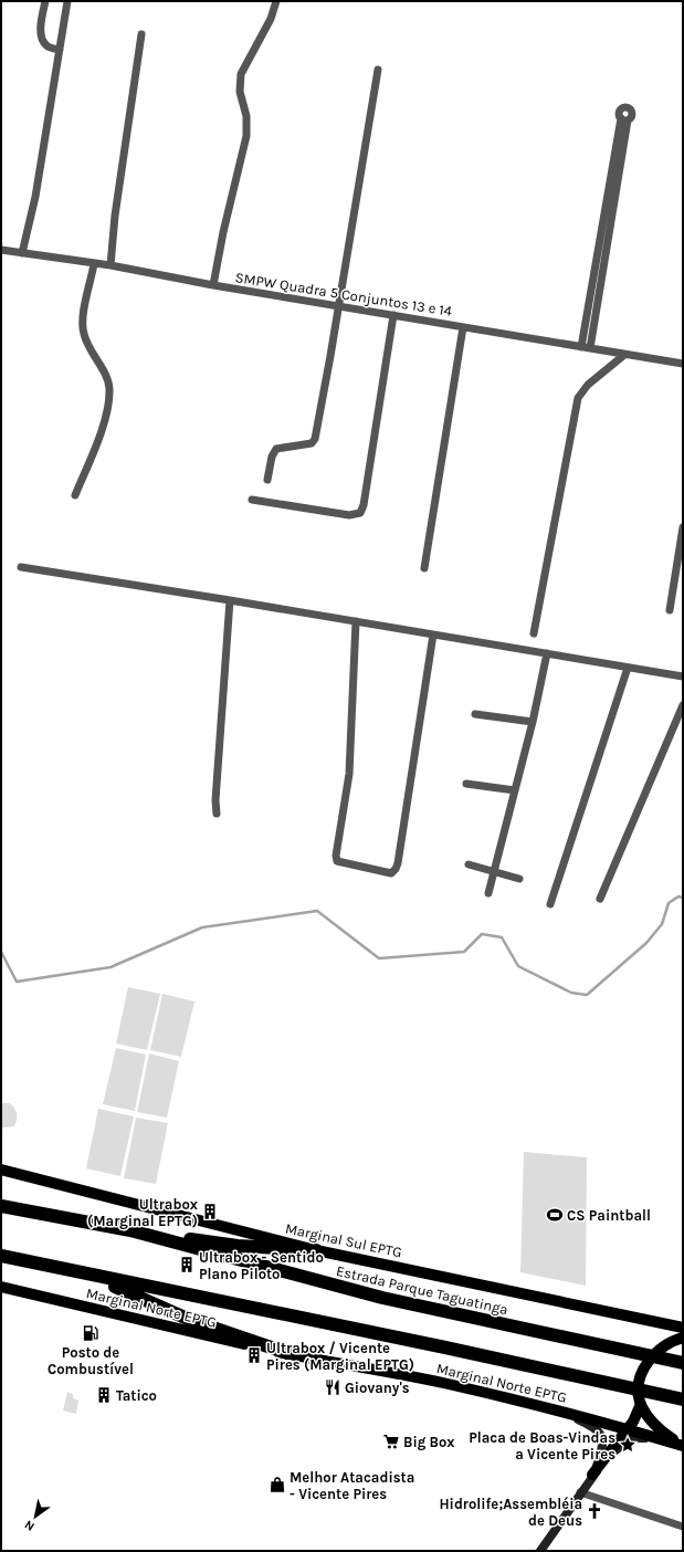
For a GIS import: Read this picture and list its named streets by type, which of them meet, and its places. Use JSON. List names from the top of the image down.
{
  "streets": {
    "highway": ["Estrada Parque Taguatinga"],
    "main road": ["Marginal Sul EPTG", "Marginal Norte EPTG"],
    "street": ["SMPW Quadra 5 Conjuntos 13 e 14"]
  },
  "places": {
    "building": [
      "Ultrabox (Marginal EPTG)",
      "Ultrabox - Sentido Plano Piloto",
      "Ultrabox / Vicente Pires (Marginal EPTG)",
      "Tatico"
    ],
    "sports": ["CS Paintball"],
    "fuel station": ["Posto de Combustível"],
    "restaurant": ["Giovany's"],
    "supermarket": ["Big Box"],
    "place": ["Placa de Boas-Vindas a Vicente Pires"],
    "shop": ["Melhor Atacadista - Vicente Pires"],
    "church": ["Hidrolife;Assembléia de Deus"]
  },
  "north": "bottom left"
}
